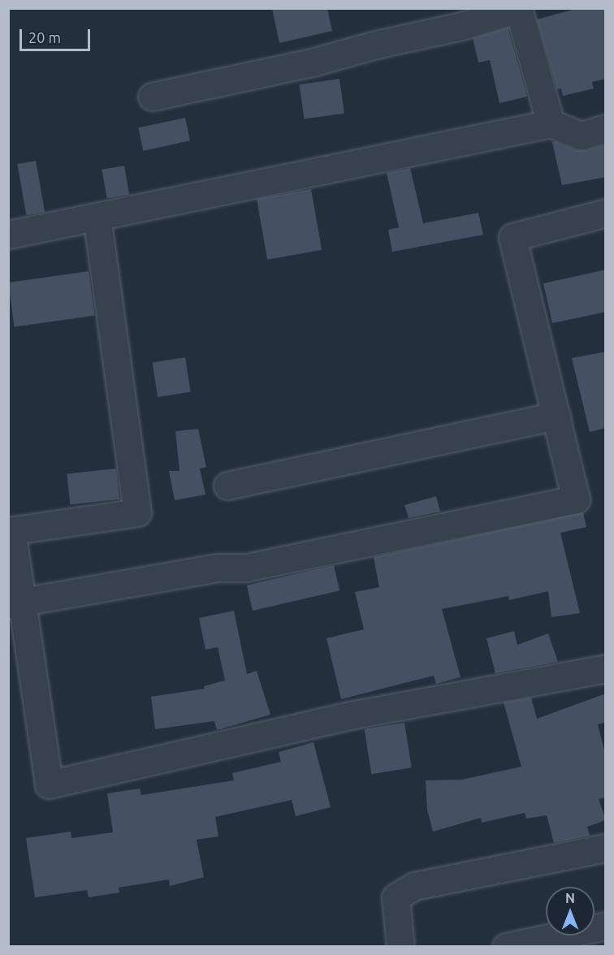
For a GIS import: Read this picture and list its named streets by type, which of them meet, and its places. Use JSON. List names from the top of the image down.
{
  "scale_bar": "20 m",
  "north": "top"
}
